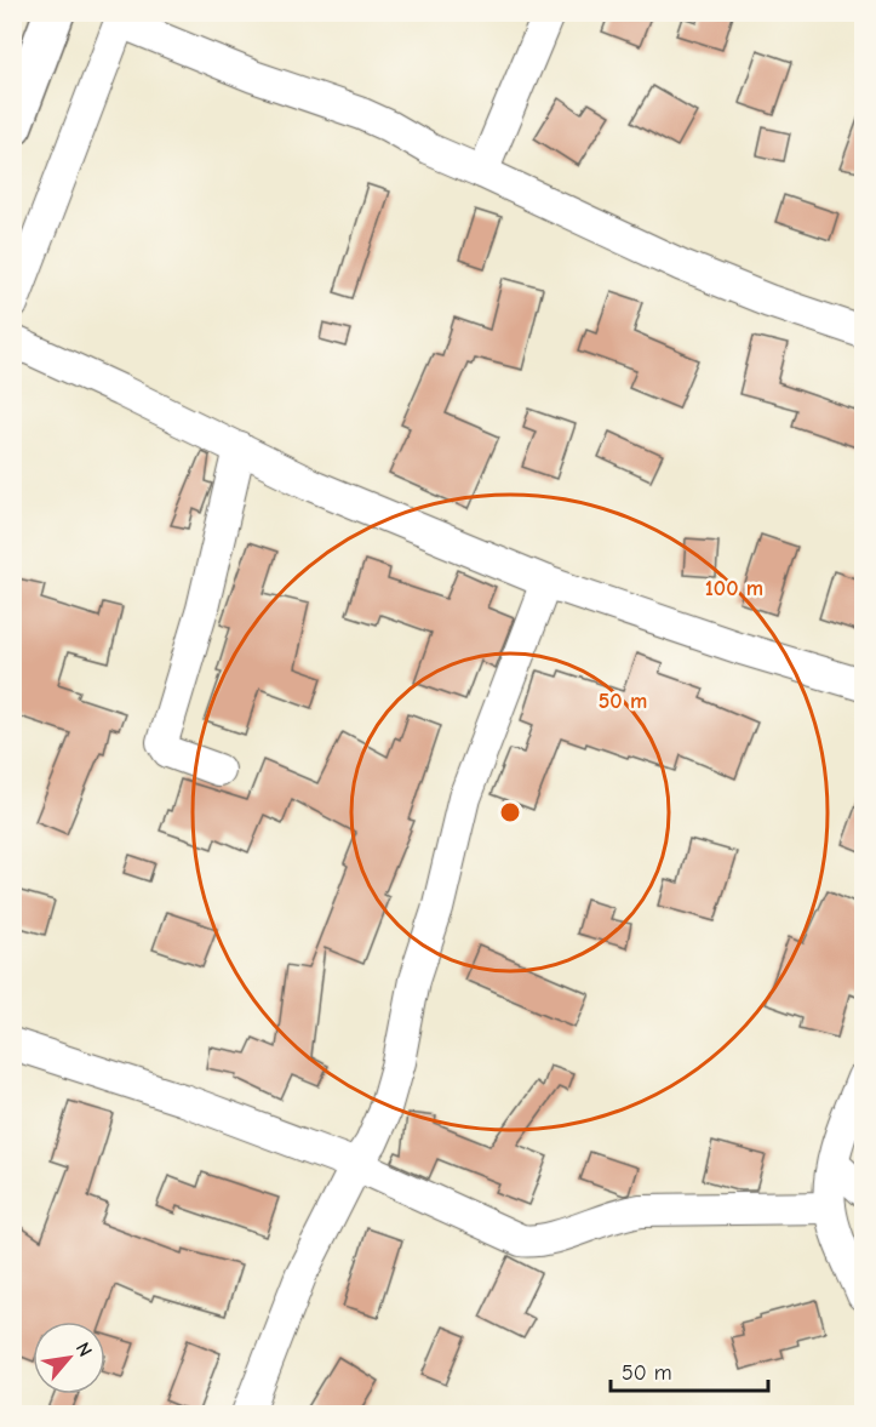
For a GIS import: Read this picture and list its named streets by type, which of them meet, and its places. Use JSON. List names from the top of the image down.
{
  "scale_bar": "50 m",
  "north": "top right",
  "rings": ["100 m", "50 m"]
}
